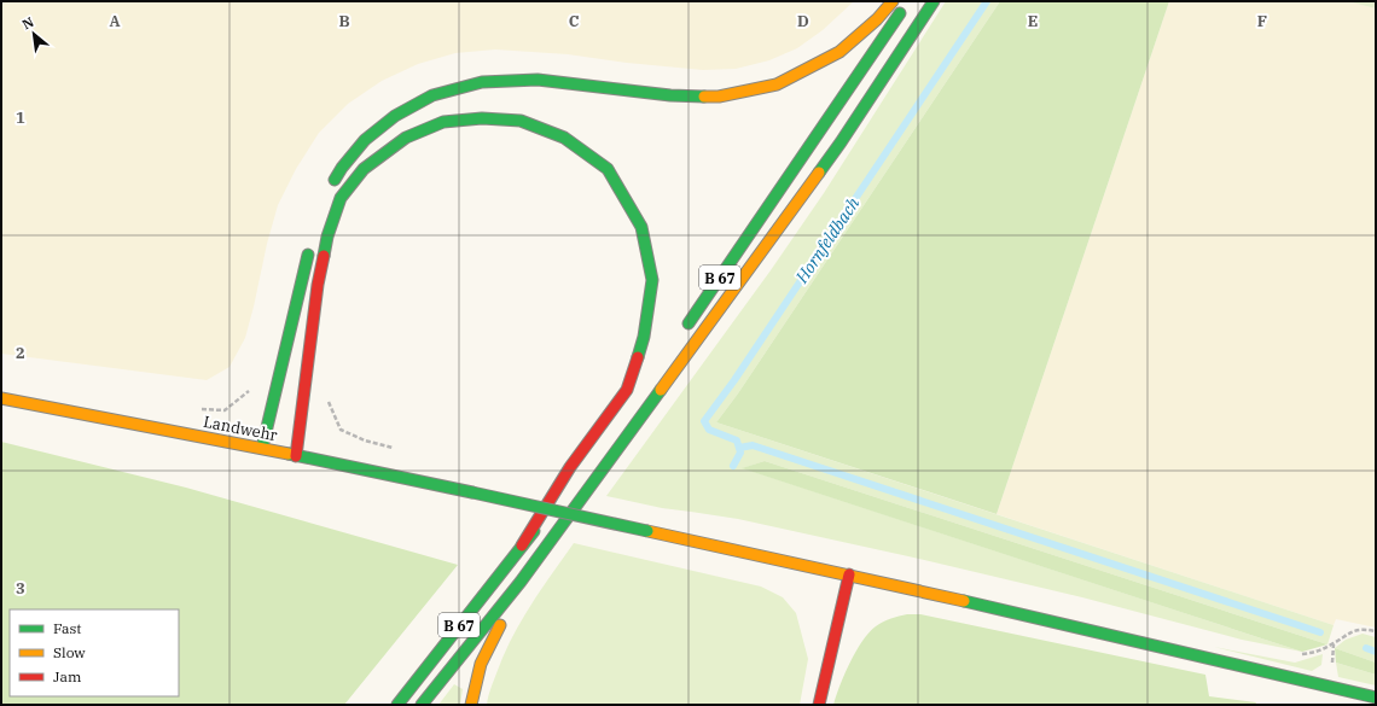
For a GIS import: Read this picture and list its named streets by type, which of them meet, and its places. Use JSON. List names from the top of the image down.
{
  "streets": {
    "main road": ["B 67", "Landwehr"]
  },
  "water": ["Hornfeldbach"],
  "legend": ["Fast", "Slow", "Jam"],
  "north": "top left",
  "grid": {
    "columns": [
      "A",
      "B",
      "C",
      "D",
      "E",
      "F"
    ],
    "rows": ["1", "2", "3"]
  }
}
